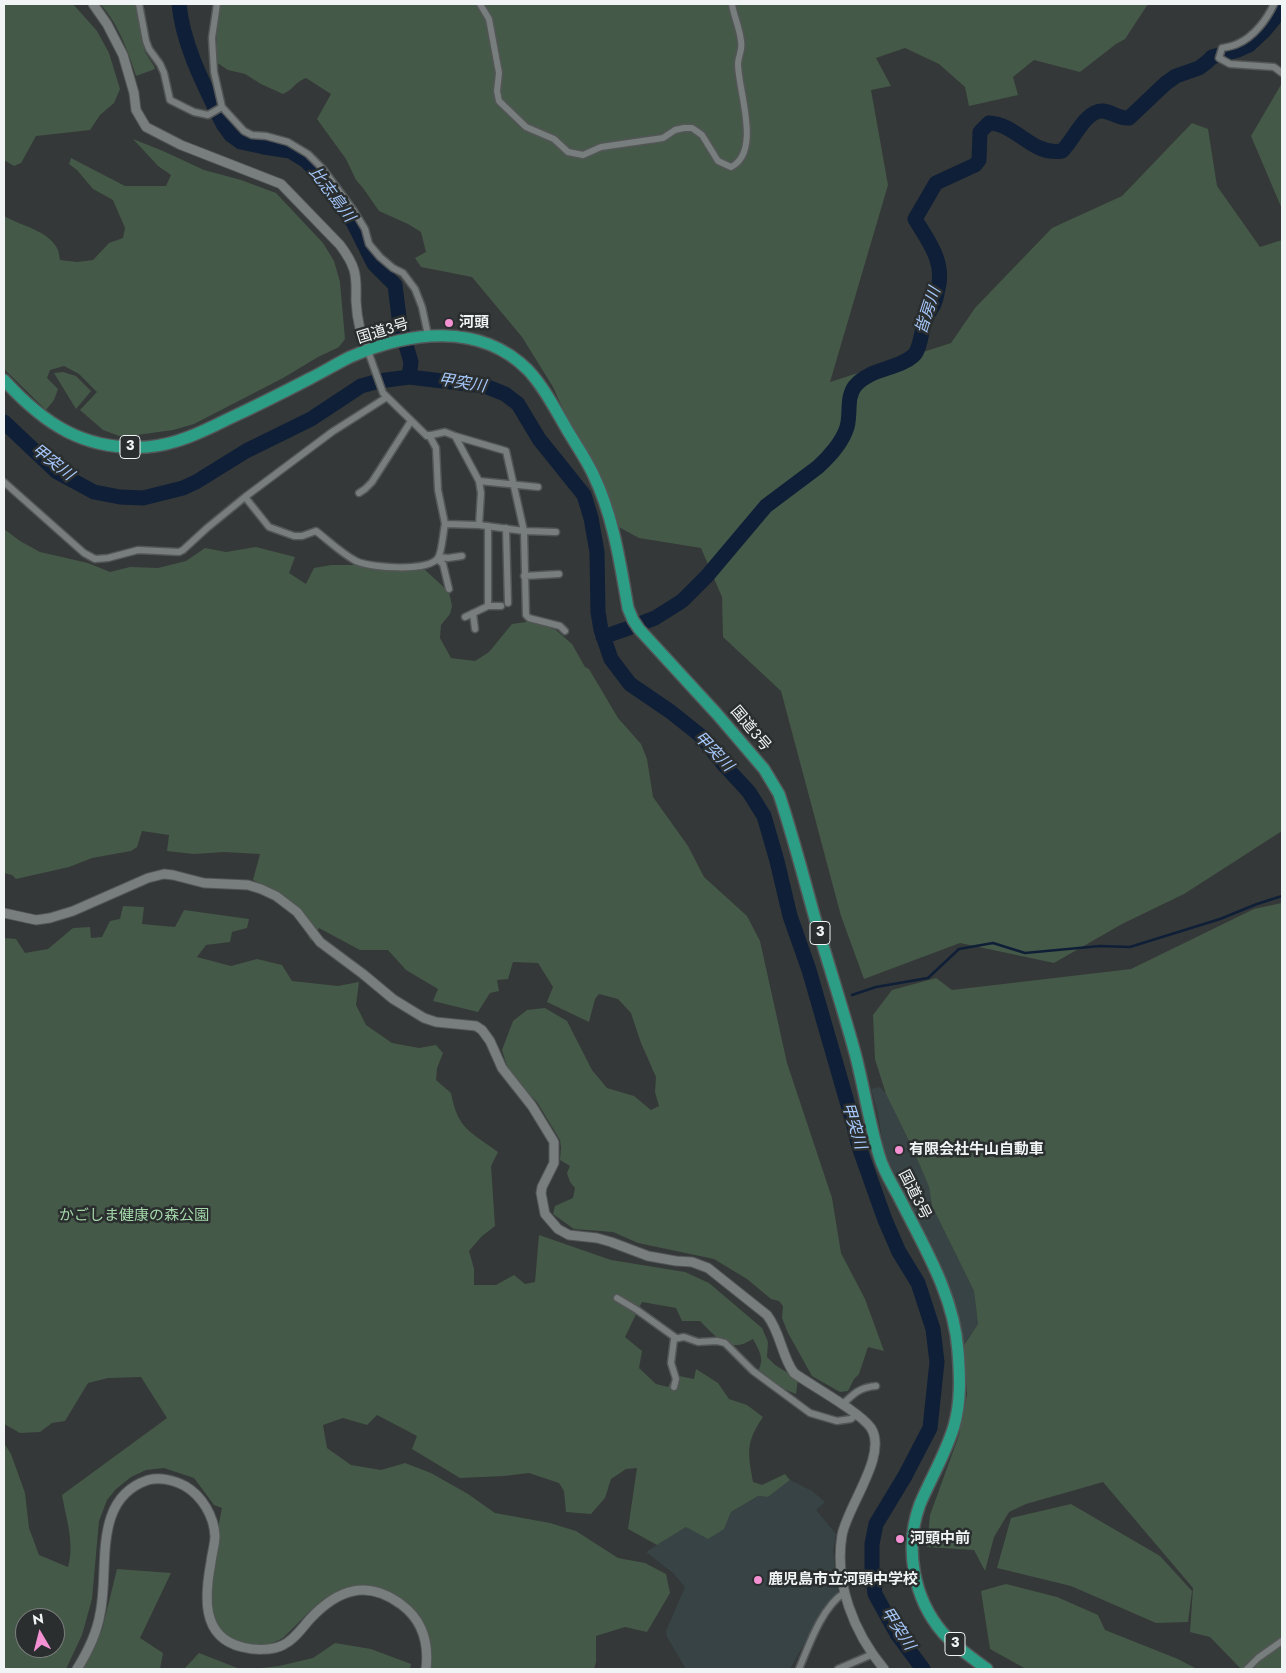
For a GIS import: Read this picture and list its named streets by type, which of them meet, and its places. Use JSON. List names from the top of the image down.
{
  "streets": {
    "highway": ["国道3号", "3"]
  },
  "water": ["比志島川", "皆房川", "甲突川"],
  "parks": ["かごしま健康の森公園"],
  "places": [
    "河頭",
    "有限会社牛山自動車",
    "河頭中前",
    "鹿児島市立河頭中学校"
  ],
  "north": "top"
}
